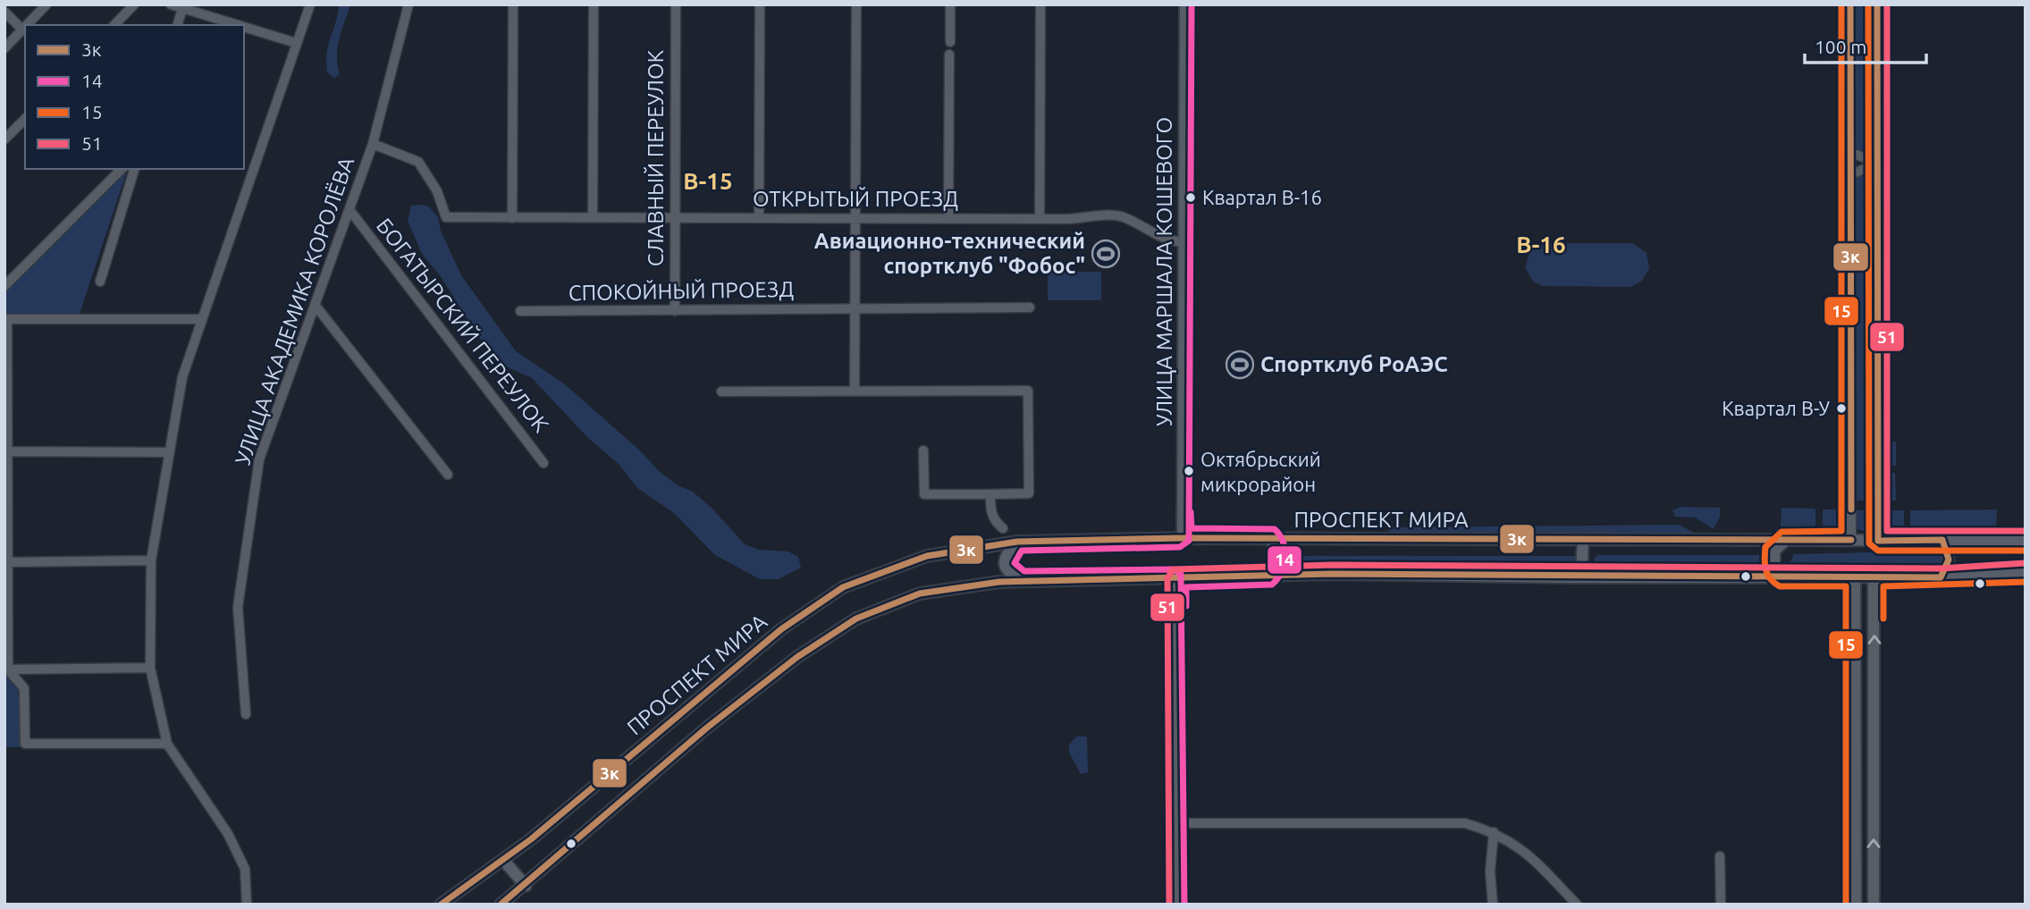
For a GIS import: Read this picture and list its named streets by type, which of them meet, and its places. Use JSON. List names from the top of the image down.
{
  "streets": {
    "main road": ["ПРОСПЕКТ МИРА"],
    "street": [
      "СЛАВНЫЙ ПЕРЕУЛОК",
      "ОТКРЫТЫЙ ПРОЕЗД",
      "УЛИЦА МАРШАЛА КОШЕВОГО",
      "СПОКОЙНЫЙ ПРОЕЗД",
      "УЛИЦА АКАДЕМИКА КОРОЛЁВА",
      "БОГАТЫРСКИЙ ПЕРЕУЛОК"
    ]
  },
  "crossings": [
    ["СЛАВНЫЙ ПЕРЕУЛОК", "ОТКРЫТЫЙ ПРОЕЗД"],
    ["СЛАВНЫЙ ПЕРЕУЛОК", "СПОКОЙНЫЙ ПРОЕЗД"],
    ["ОТКРЫТЫЙ ПРОЕЗД", "УЛИЦА МАРШАЛА КОШЕВОГО"],
    ["ОТКРЫТЫЙ ПРОЕЗД", "УЛИЦА АКАДЕМИКА КОРОЛЁВА"],
    ["УЛИЦА МАРШАЛА КОШЕВОГО", "ПРОСПЕКТ МИРА"],
    ["УЛИЦА АКАДЕМИКА КОРОЛЁВА", "БОГАТЫРСКИЙ ПЕРЕУЛОК"]
  ],
  "districts": ["В-15", "В-16"],
  "places": {
    "other": ["Квартал В-16", "Квартал В-У", "Октябрьский микрорайон"],
    "sports": ["Авиационно-технический спортклуб \"Фобос\"", "Спортклуб РоАЭС"]
  },
  "lines": [
    "transit line 3к",
    "transit line 14",
    "transit line 15",
    "transit line 51"
  ],
  "legend": [
    "3к",
    "14",
    "15",
    "51"
  ],
  "scale_bar": "100 m"
}
